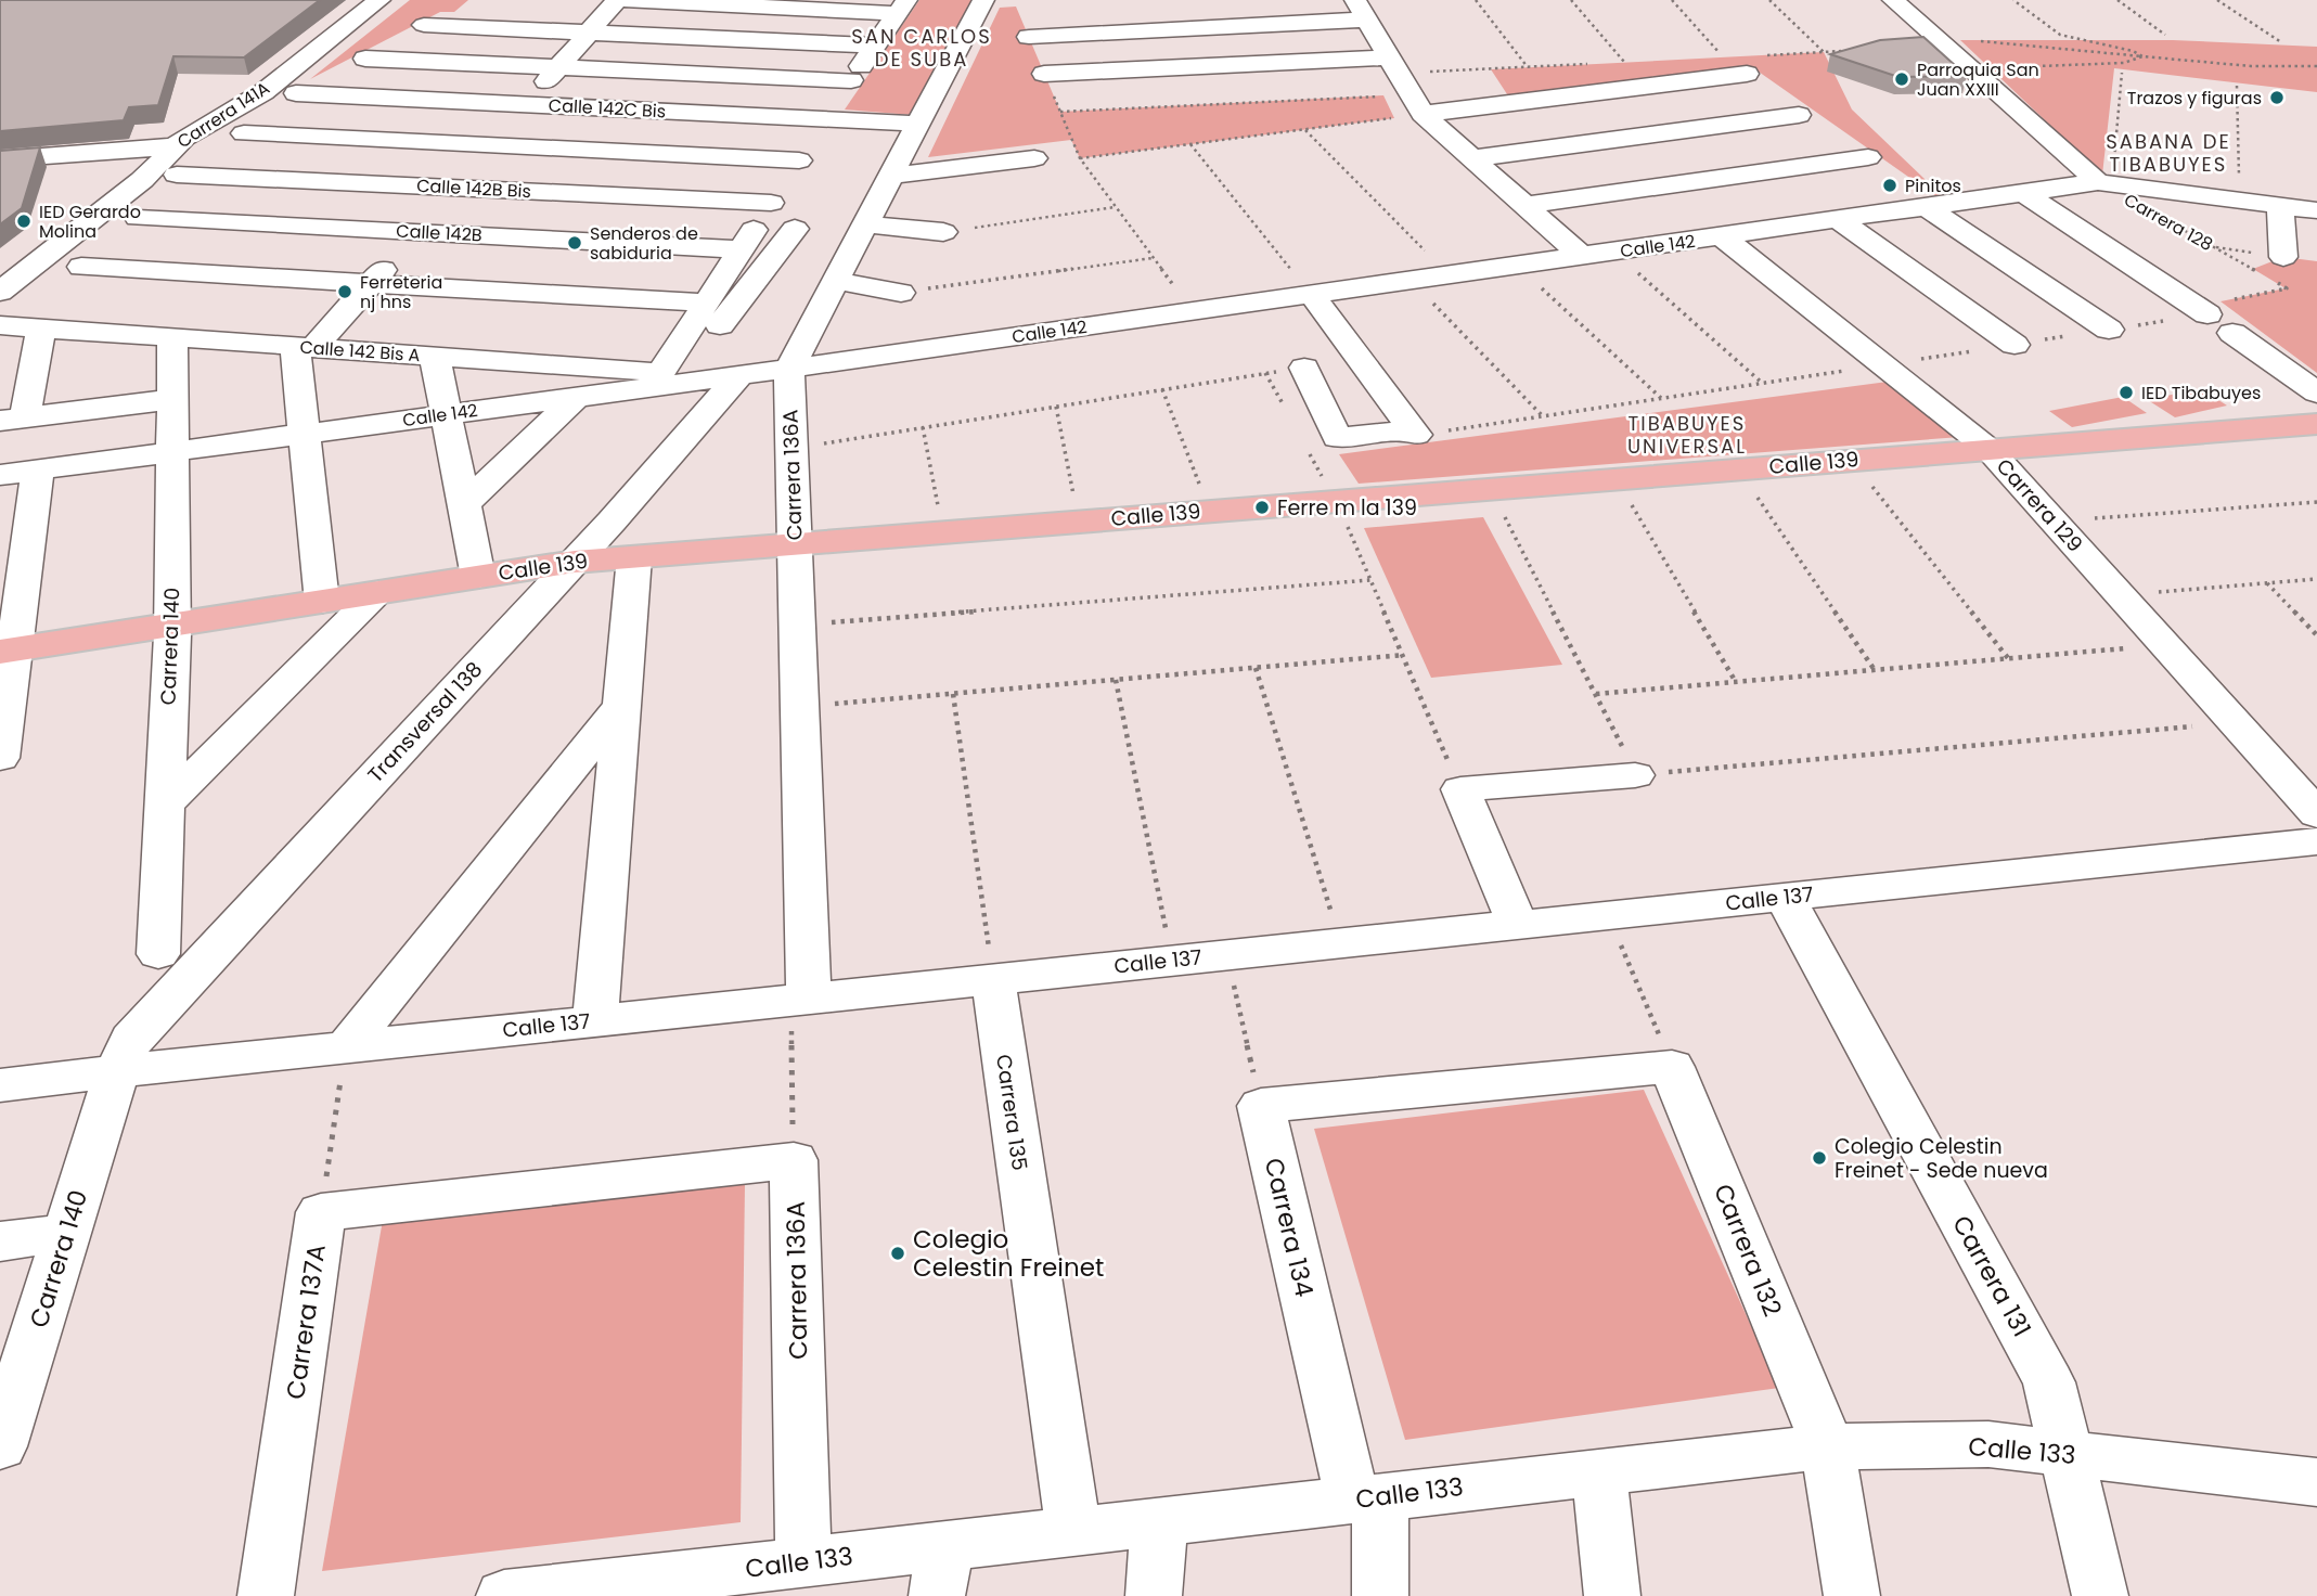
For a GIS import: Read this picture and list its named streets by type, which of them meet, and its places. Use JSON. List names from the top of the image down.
{
  "streets": {
    "main road": ["Calle 139"],
    "street": [
      "Calle 142C Bis",
      "Carrera 141A",
      "Calle 142B Bis",
      "Calle 142B",
      "Calle 142",
      "Calle 142 Bis A",
      "Carrera 136A",
      "Carrera 129",
      "Carrera 140",
      "Transversal 138",
      "Calle 137",
      "Carrera 135",
      "Carrera 134",
      "Carrera 132",
      "Carrera 131",
      "Carrera 137A",
      "Calle 133"
    ],
    "path": ["Carrera 128"]
  },
  "crossings": [
    ["Calle 142C Bis", "Carrera 136A"],
    ["Calle 142", "Calle 142 Bis A"],
    ["Calle 142", "Carrera 136A"],
    ["Calle 142", "Carrera 129"],
    ["Calle 142", "Carrera 140"],
    ["Calle 142", "Transversal 138"],
    ["Calle 142 Bis A", "Carrera 140"],
    ["Calle 142 Bis A", "Transversal 138"],
    ["Calle 139", "Carrera 136A"],
    ["Calle 139", "Carrera 129"],
    ["Calle 139", "Carrera 140"],
    ["Calle 139", "Transversal 138"],
    ["Carrera 136A", "Calle 137"],
    ["Carrera 136A", "Calle 133"],
    ["Carrera 140", "Transversal 138"],
    ["Carrera 140", "Calle 137"],
    ["Transversal 138", "Calle 137"],
    ["Calle 137", "Carrera 135"],
    ["Calle 137", "Carrera 131"],
    ["Carrera 135", "Calle 133"],
    ["Carrera 134", "Calle 133"],
    ["Carrera 132", "Calle 133"],
    ["Carrera 131", "Calle 133"]
  ],
  "districts": ["SAN CARLOS DE SUBA", "SABANA DE TIBABUYES", "TIBABUYES UNIVERSAL"],
  "places": [
    "Parroquia San Juan XXIII",
    "Trazos y figuras",
    "Pinitos",
    "IED Gerardo Molina",
    "Senderos de sabiduria",
    "Ferreteria nj hns",
    "IED Tibabuyes",
    "Ferre m la 139",
    "Colegio Celestin Freinet - Sede nueva",
    "Colegio Celestin Freinet"
  ]
}
